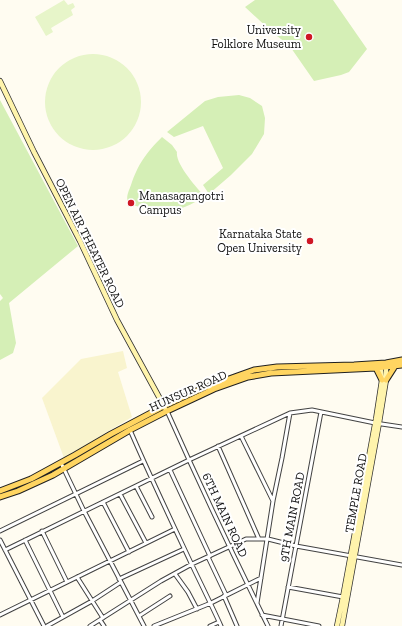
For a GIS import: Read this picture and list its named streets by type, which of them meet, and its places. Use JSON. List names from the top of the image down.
{
  "streets": {
    "main road": ["HUNSUR ROAD"],
    "street": [
      "OPEN AIR THEATER ROAD",
      "TEMPLE ROAD",
      "6TH MAIN ROAD",
      "9TH MAIN ROAD"
    ]
  },
  "crossings": [
    ["OPEN AIR THEATER ROAD", "HUNSUR ROAD"],
    ["OPEN AIR THEATER ROAD", "6TH MAIN ROAD"],
    ["HUNSUR ROAD", "TEMPLE ROAD"],
    ["HUNSUR ROAD", "6TH MAIN ROAD"]
  ],
  "places": ["University Folklore Museum", "Manasagangotri Campus", "Karnataka State Open University"]
}
